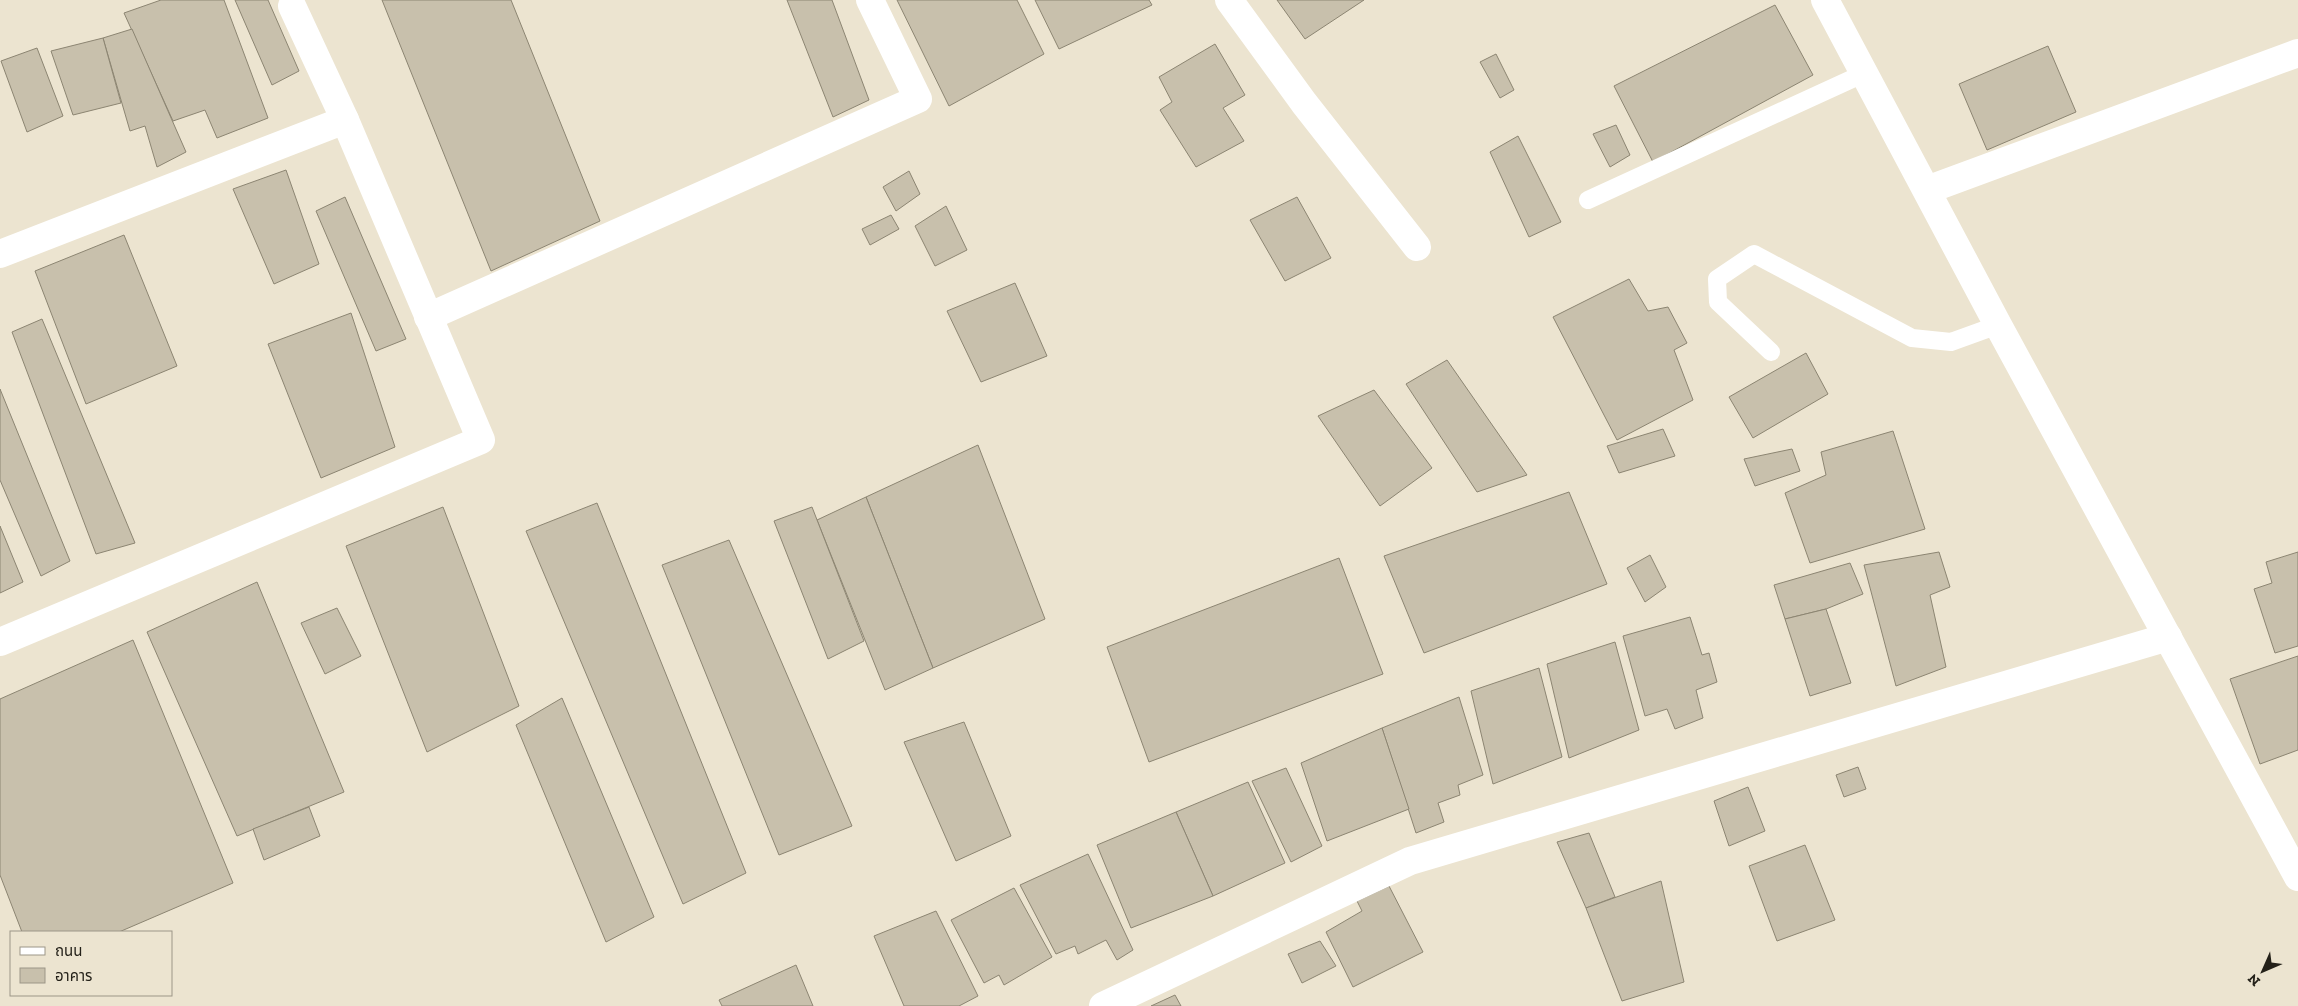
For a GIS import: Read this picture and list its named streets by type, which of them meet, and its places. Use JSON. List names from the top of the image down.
{
  "legend": ["ถนน", "อาคาร"],
  "north": "bottom left"
}
